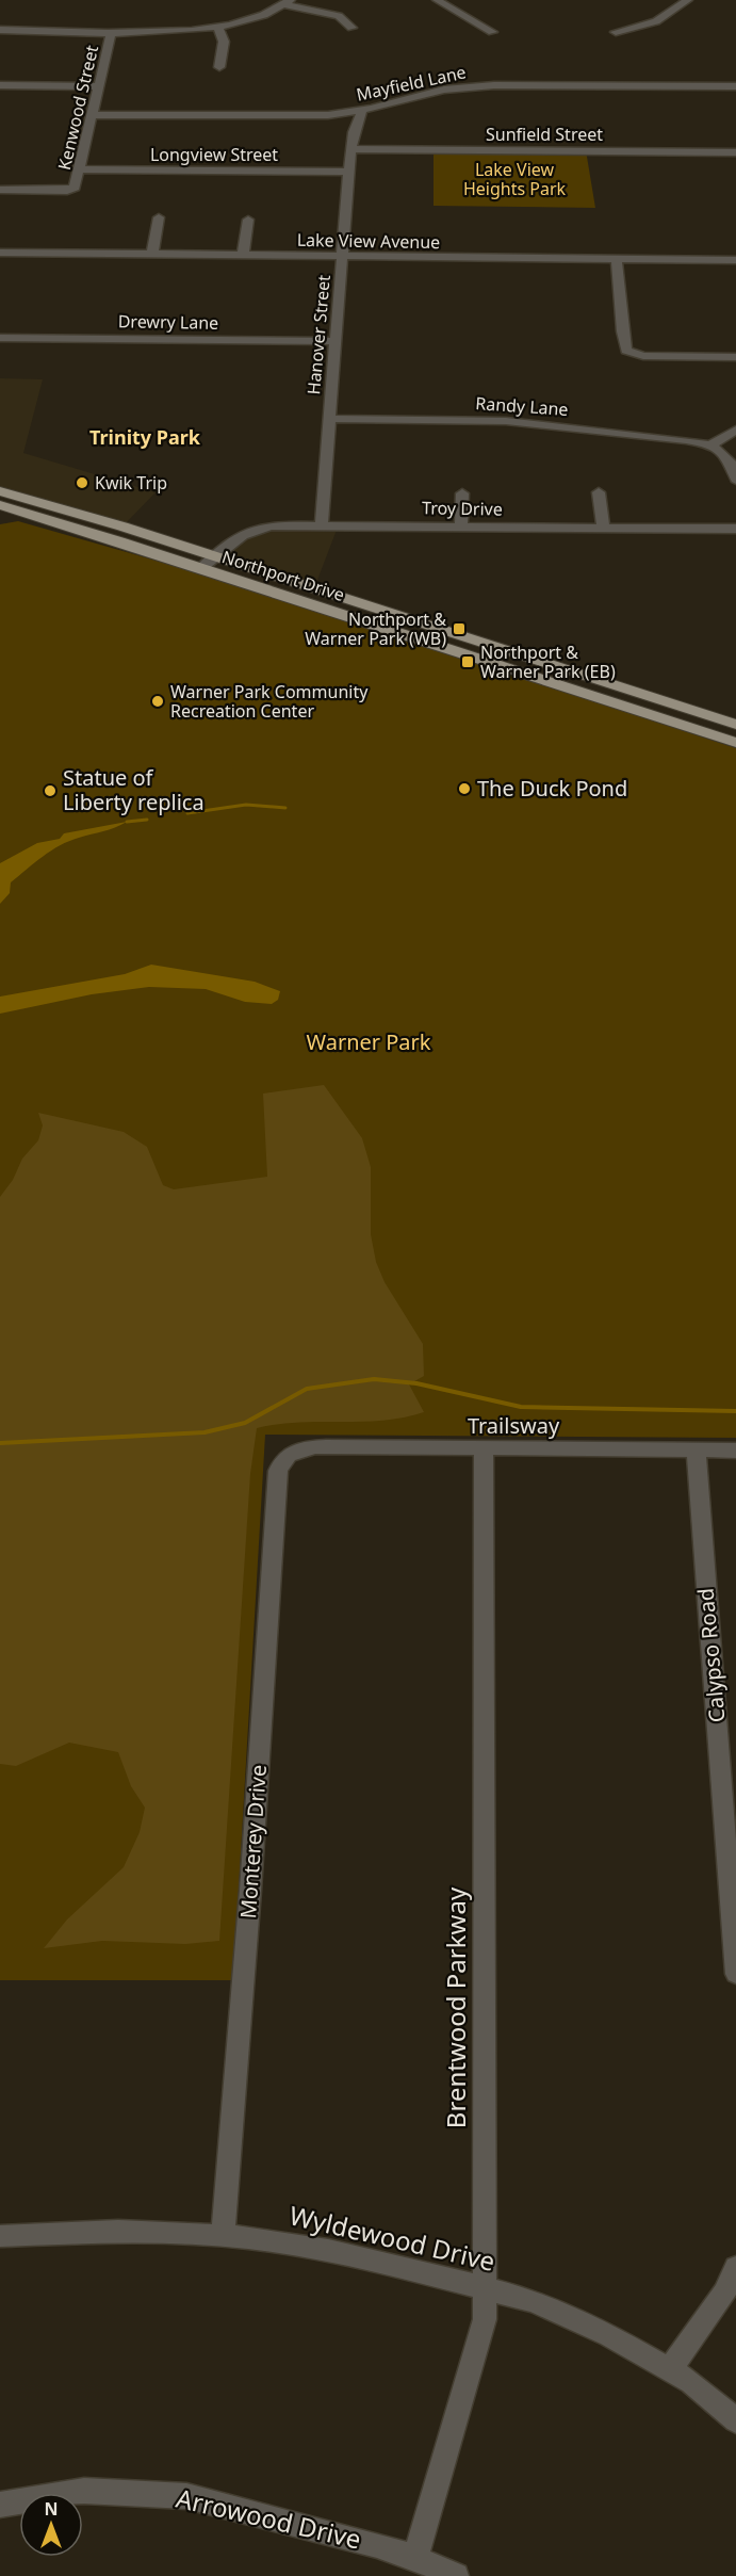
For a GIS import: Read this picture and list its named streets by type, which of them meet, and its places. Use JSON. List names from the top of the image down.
{
  "streets": {
    "main road": ["Northport Drive"],
    "street": [
      "Mayfield Lane",
      "Kenwood Street",
      "Sunfield Street",
      "Longview Street",
      "Lake View Avenue",
      "Drewry Lane",
      "Hanover Street",
      "Randy Lane",
      "Troy Drive",
      "Trailsway",
      "Calypso Road",
      "Monterey Drive",
      "Brentwood Parkway",
      "Wyldewood Drive",
      "Arrowood Drive"
    ]
  },
  "crossings": [
    ["Mayfield Lane", "Kenwood Street"],
    ["Mayfield Lane", "Hanover Street"],
    ["Kenwood Street", "Longview Street"],
    ["Sunfield Street", "Hanover Street"],
    ["Longview Street", "Hanover Street"],
    ["Lake View Avenue", "Hanover Street"],
    ["Drewry Lane", "Hanover Street"],
    ["Hanover Street", "Randy Lane"],
    ["Hanover Street", "Troy Drive"],
    ["Troy Drive", "Northport Drive"],
    ["Trailsway", "Calypso Road"],
    ["Trailsway", "Monterey Drive"],
    ["Trailsway", "Brentwood Parkway"],
    ["Monterey Drive", "Wyldewood Drive"],
    ["Brentwood Parkway", "Wyldewood Drive"],
    ["Brentwood Parkway", "Arrowood Drive"]
  ],
  "districts": ["Trinity Park"],
  "parks": ["Lake View Heights Park", "Warner Park"],
  "places": {
    "other": [
      "Kwik Trip",
      "Warner Park Community Recreation Center",
      "The Duck Pond",
      "Statue of Liberty replica"
    ],
    "transit": ["Northport & Warner Park (WB)", "Northport & Warner Park (EB)"]
  },
  "north": "top"
}
